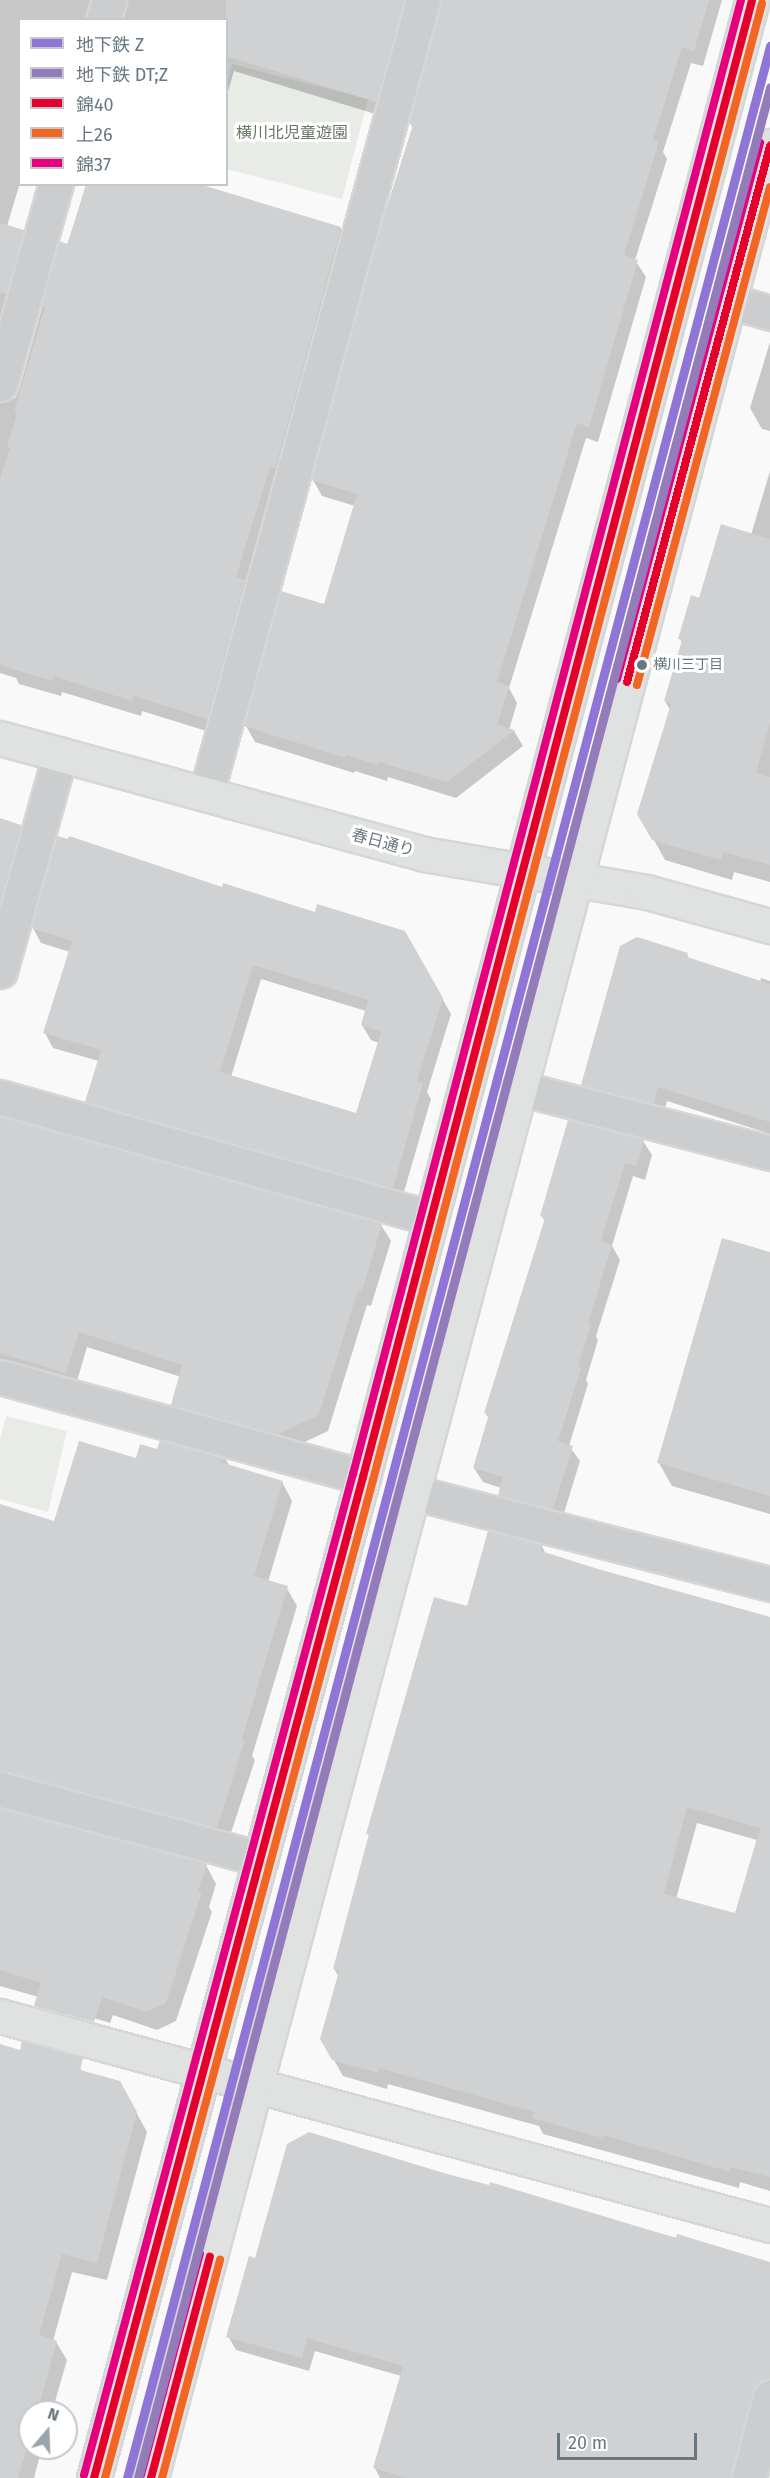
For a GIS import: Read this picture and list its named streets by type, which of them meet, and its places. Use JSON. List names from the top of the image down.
{
  "streets": {
    "main road": ["春日通り"]
  },
  "parks": ["横川北児童遊園"],
  "places": ["横川三丁目"],
  "lines": [
    "transit line 錦40",
    "transit line 錦37",
    "transit line 上26",
    "metro line Z",
    "metro line DT;Z"
  ],
  "legend": [
    "地下鉄 Z",
    "地下鉄 DT;Z",
    "錦40",
    "上26",
    "錦37"
  ],
  "scale_bar": "20 m",
  "north": "top"
}
